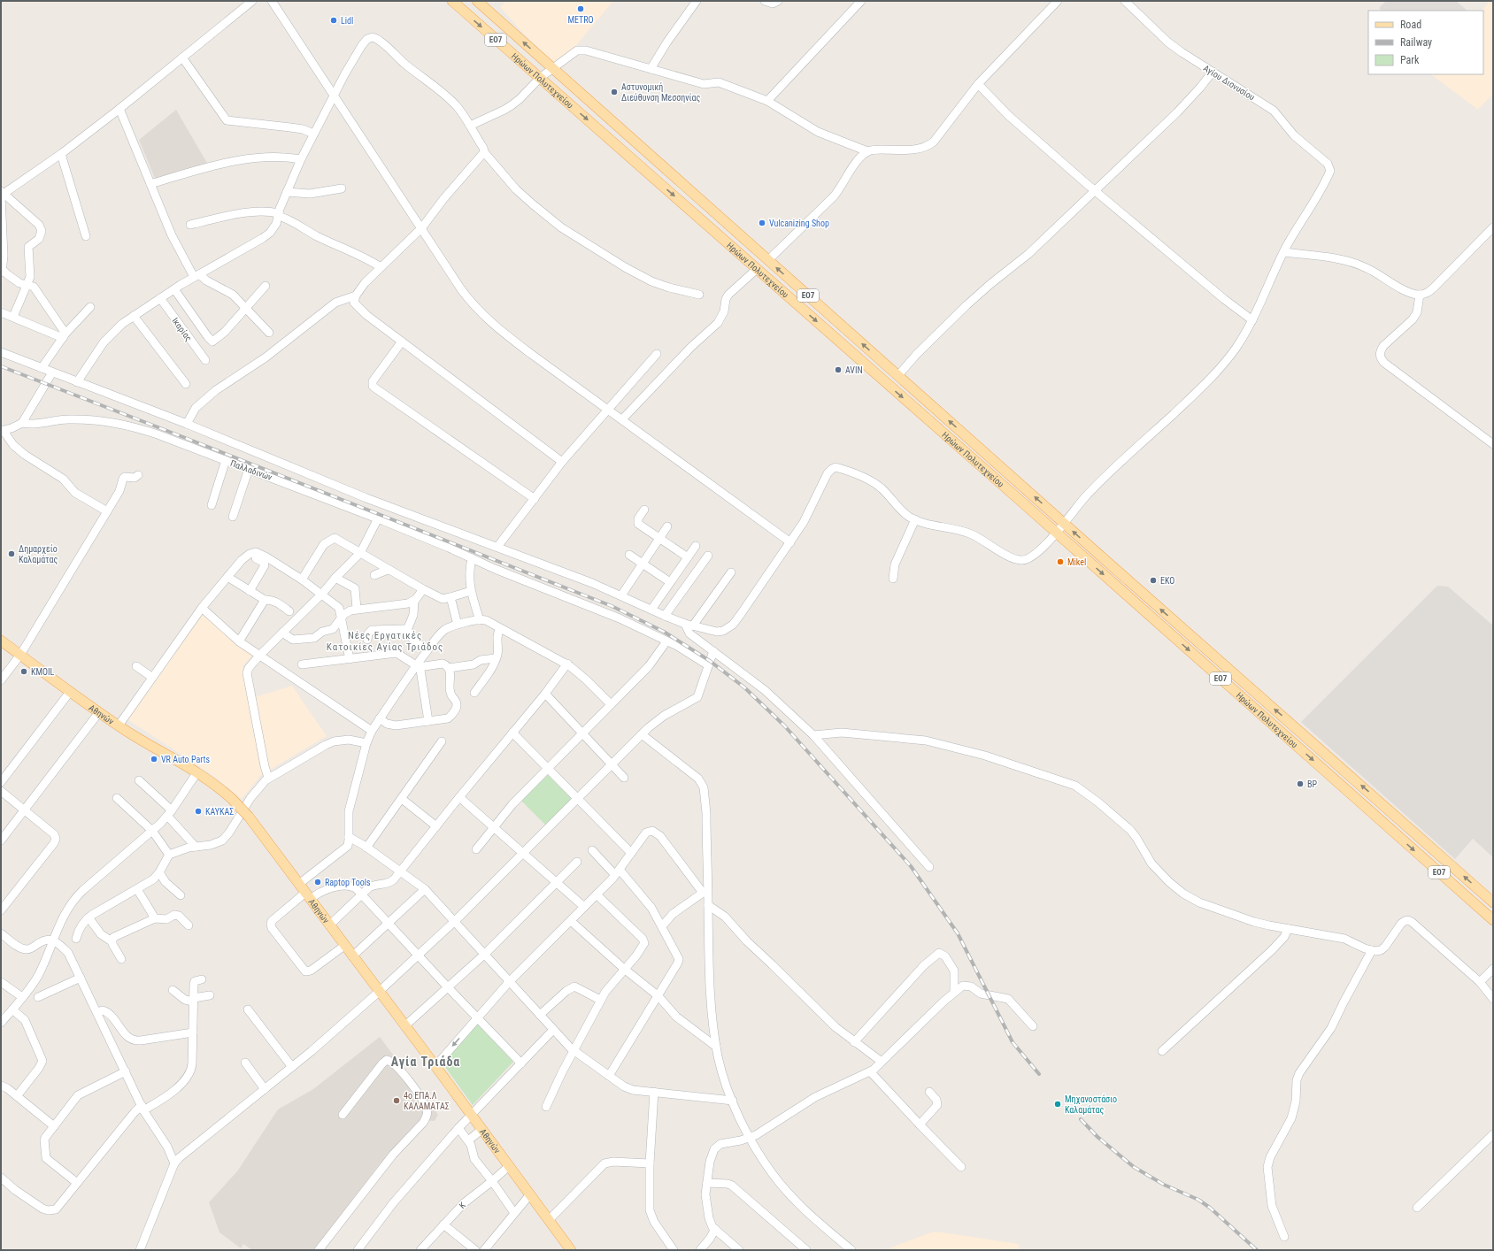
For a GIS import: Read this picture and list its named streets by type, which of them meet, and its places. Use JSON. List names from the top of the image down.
{
  "streets": {
    "main road": ["ΕΟ7", "Ηρώων Πολυτεχνείου", "Αθηνών"],
    "street": [
      "Αγίου Διονυσίου",
      "Ικαρίας",
      "Παλλαδινών",
      "Κ"
    ]
  },
  "crossings": [
    ["Αθηνών", "Κ"]
  ],
  "districts": ["Νέες Εργατικές Κατοικίες Αγίας Τριάδος", "Αγία Τριάδα"],
  "places": [
    "METRO",
    "Lidl",
    "Αστυνομική Διεύθυνση Μεσσηνίας",
    "Vulcanizing Shop",
    "AVIN",
    "Δημαρχείο Καλαμάτας",
    "Mikel",
    "EKO",
    "KMOIL",
    "VR Auto Parts",
    "BP",
    "ΚΑΥΚΑΣ",
    "Raptop Tools",
    "4ο ΕΠΑ.Λ ΚΑΛΑΜΑΤΑΣ",
    "Μηχανοστάσιο Καλαμάτας"
  ],
  "legend": ["Road", "Railway", "Park"]
}
